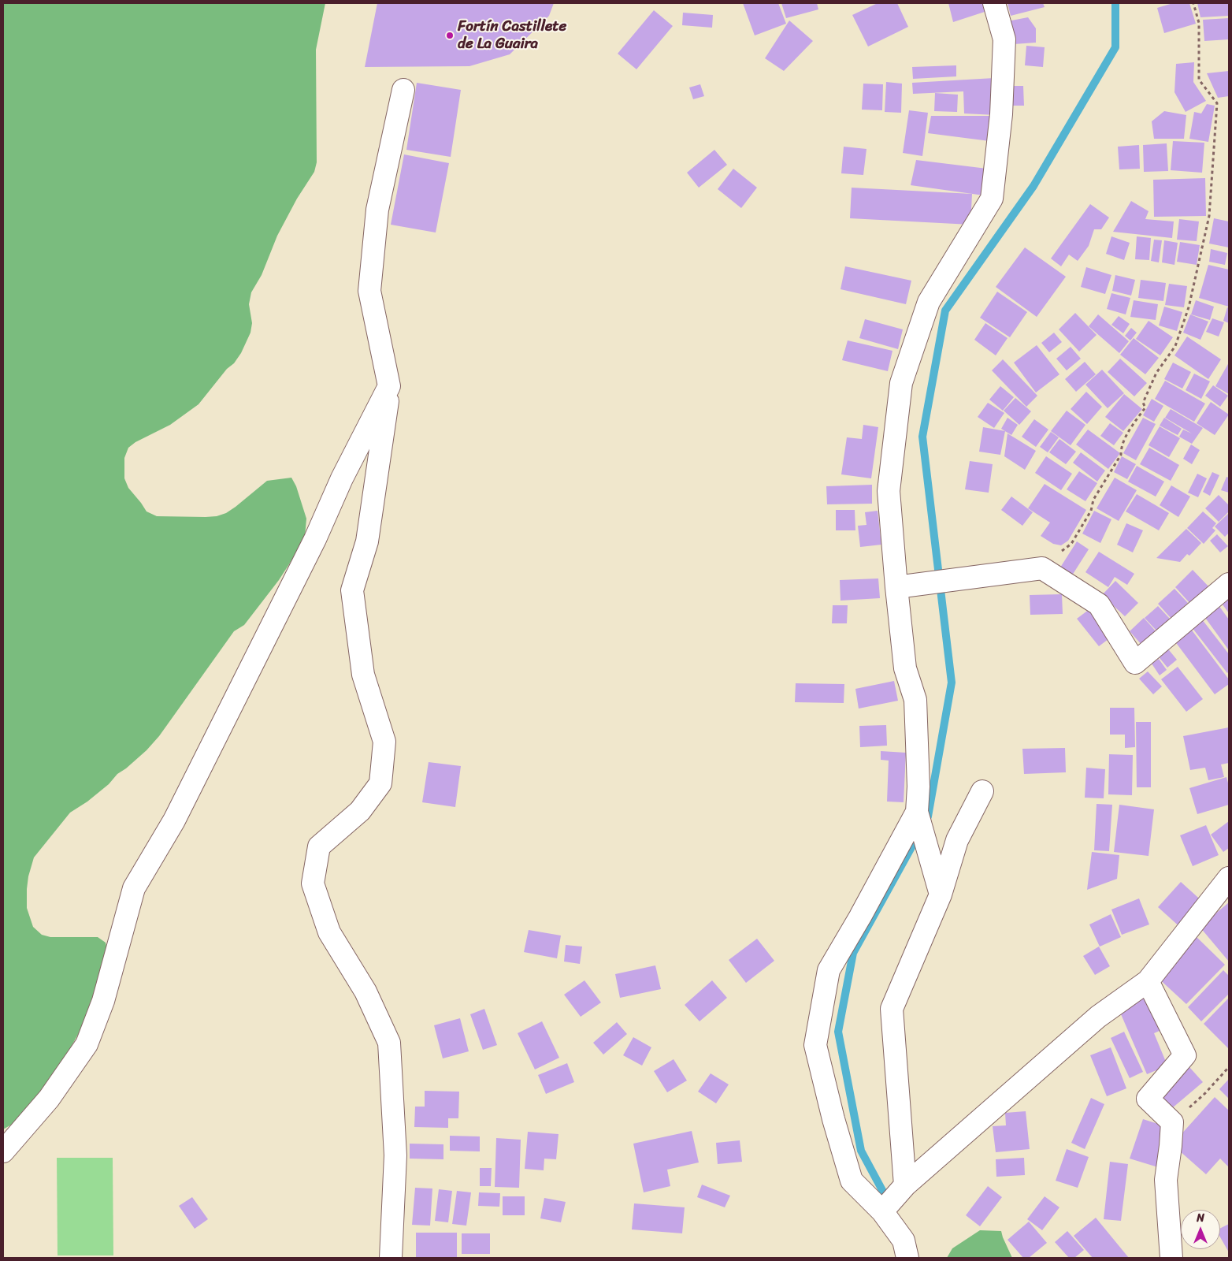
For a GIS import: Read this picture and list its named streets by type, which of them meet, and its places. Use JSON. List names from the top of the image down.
{
  "places": ["Fortín Castillete de La Guaira"],
  "north": "top"
}
